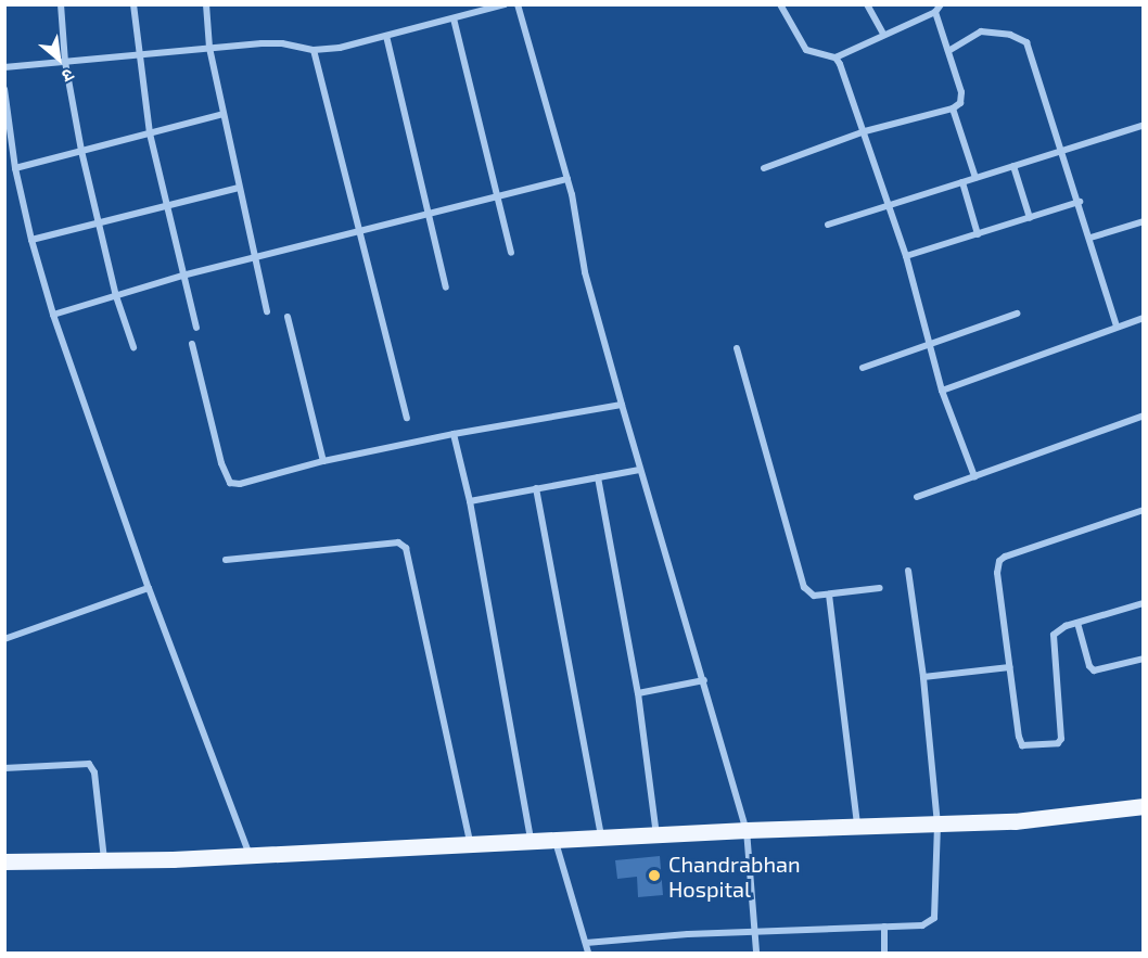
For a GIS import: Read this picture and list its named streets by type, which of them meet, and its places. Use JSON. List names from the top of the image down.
{
  "places": ["Chandrabhan Hospital"],
  "north": "bottom right"
}
